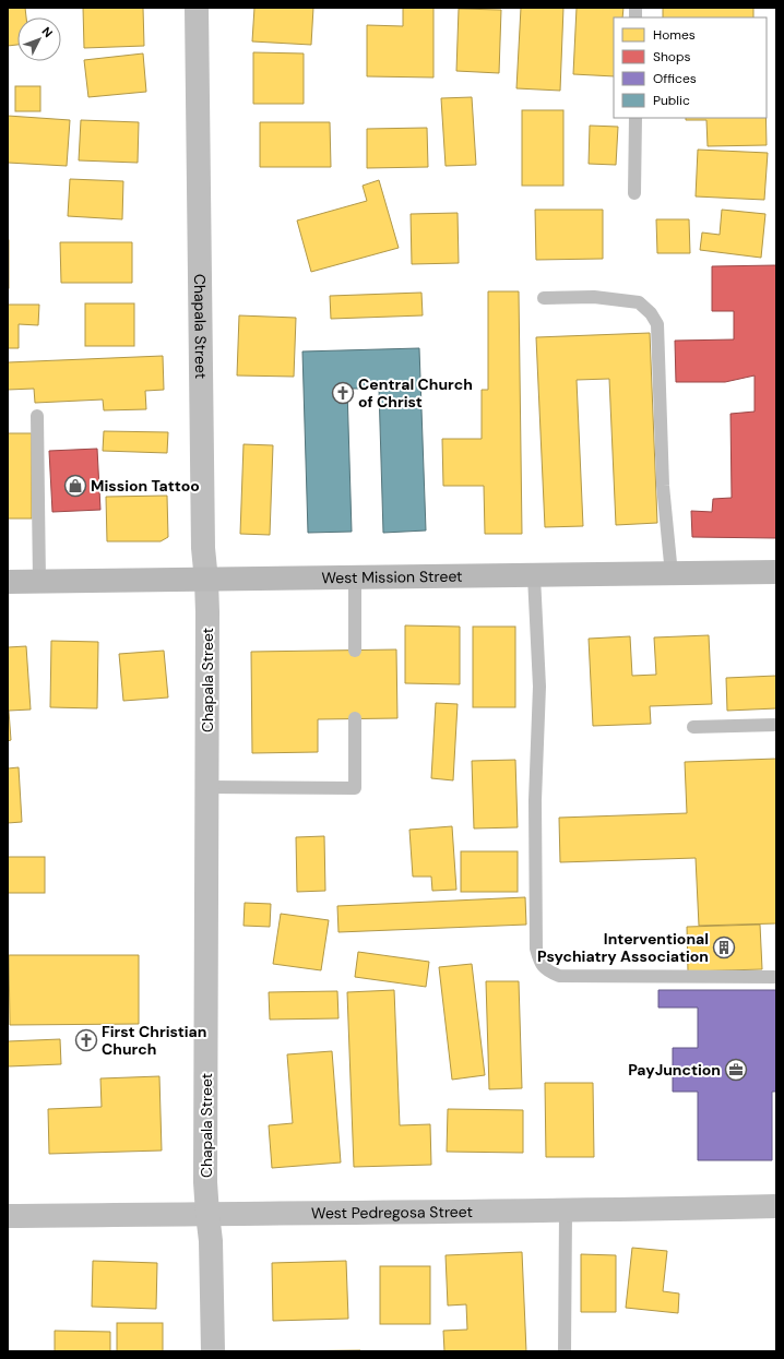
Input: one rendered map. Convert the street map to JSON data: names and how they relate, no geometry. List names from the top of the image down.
{
  "streets": {
    "main road": ["West Mission Street"],
    "street": ["Chapala Street", "West Pedregosa Street"]
  },
  "crossings": [
    ["Chapala Street", "West Mission Street"],
    ["Chapala Street", "West Pedregosa Street"]
  ],
  "places": {
    "church": ["Central Church of Christ", "First Christian Church"],
    "shop": ["Mission Tattoo"],
    "building": ["Interventional Psychiatry Association"],
    "office": ["PayJunction"]
  },
  "legend": [
    "Homes",
    "Shops",
    "Offices",
    "Public"
  ],
  "north": "top right"
}
